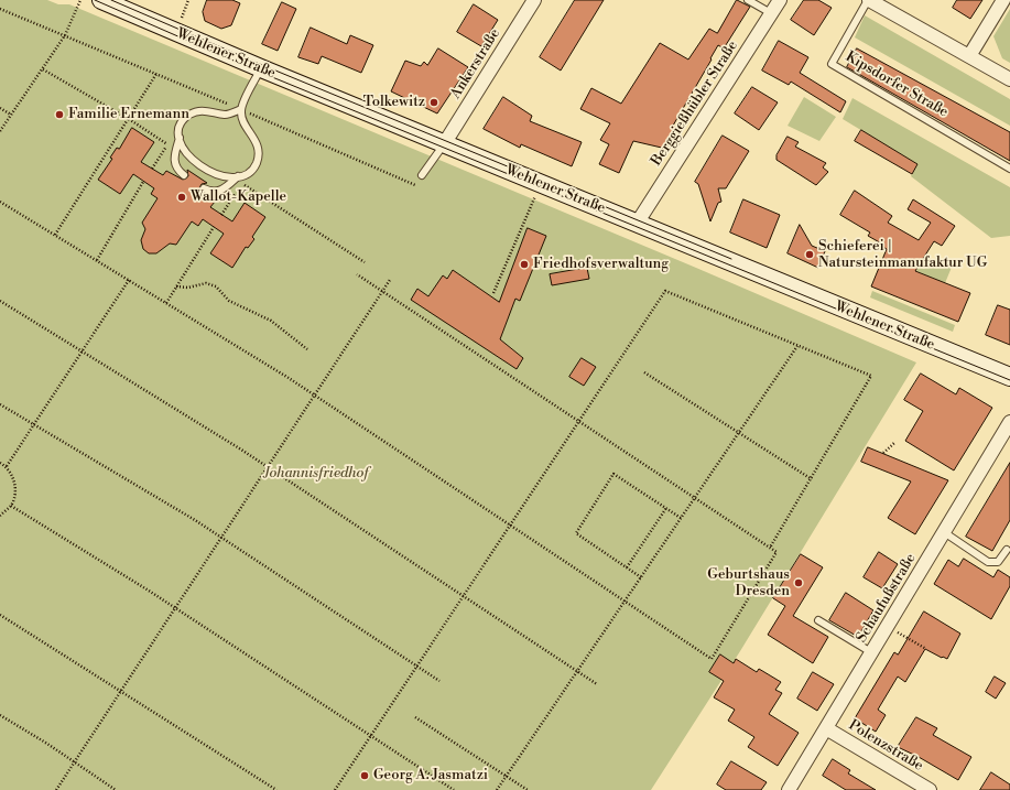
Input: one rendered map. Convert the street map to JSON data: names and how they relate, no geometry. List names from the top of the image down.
{
  "streets": {
    "main road": ["Wehlener Straße"],
    "street": [
      "Ankerstraße",
      "Kipsdorfer Straße",
      "Berggießhübler Straße",
      "Schaufußstraße",
      "Polenzstraße"
    ]
  },
  "crossings": [
    ["Wehlener Straße", "Ankerstraße"],
    ["Wehlener Straße", "Berggießhübler Straße"],
    ["Schaufußstraße", "Polenzstraße"]
  ],
  "parks": ["Johannisfriedhof"],
  "places": [
    "Tolkewitz",
    "Familie Ernemann",
    "Wallot-Kapelle",
    "Schieferei | Natursteinmanufaktur UG",
    "Friedhofsverwaltung",
    "Geburtshaus Dresden",
    "Georg A. Jasmatzi"
  ]
}
